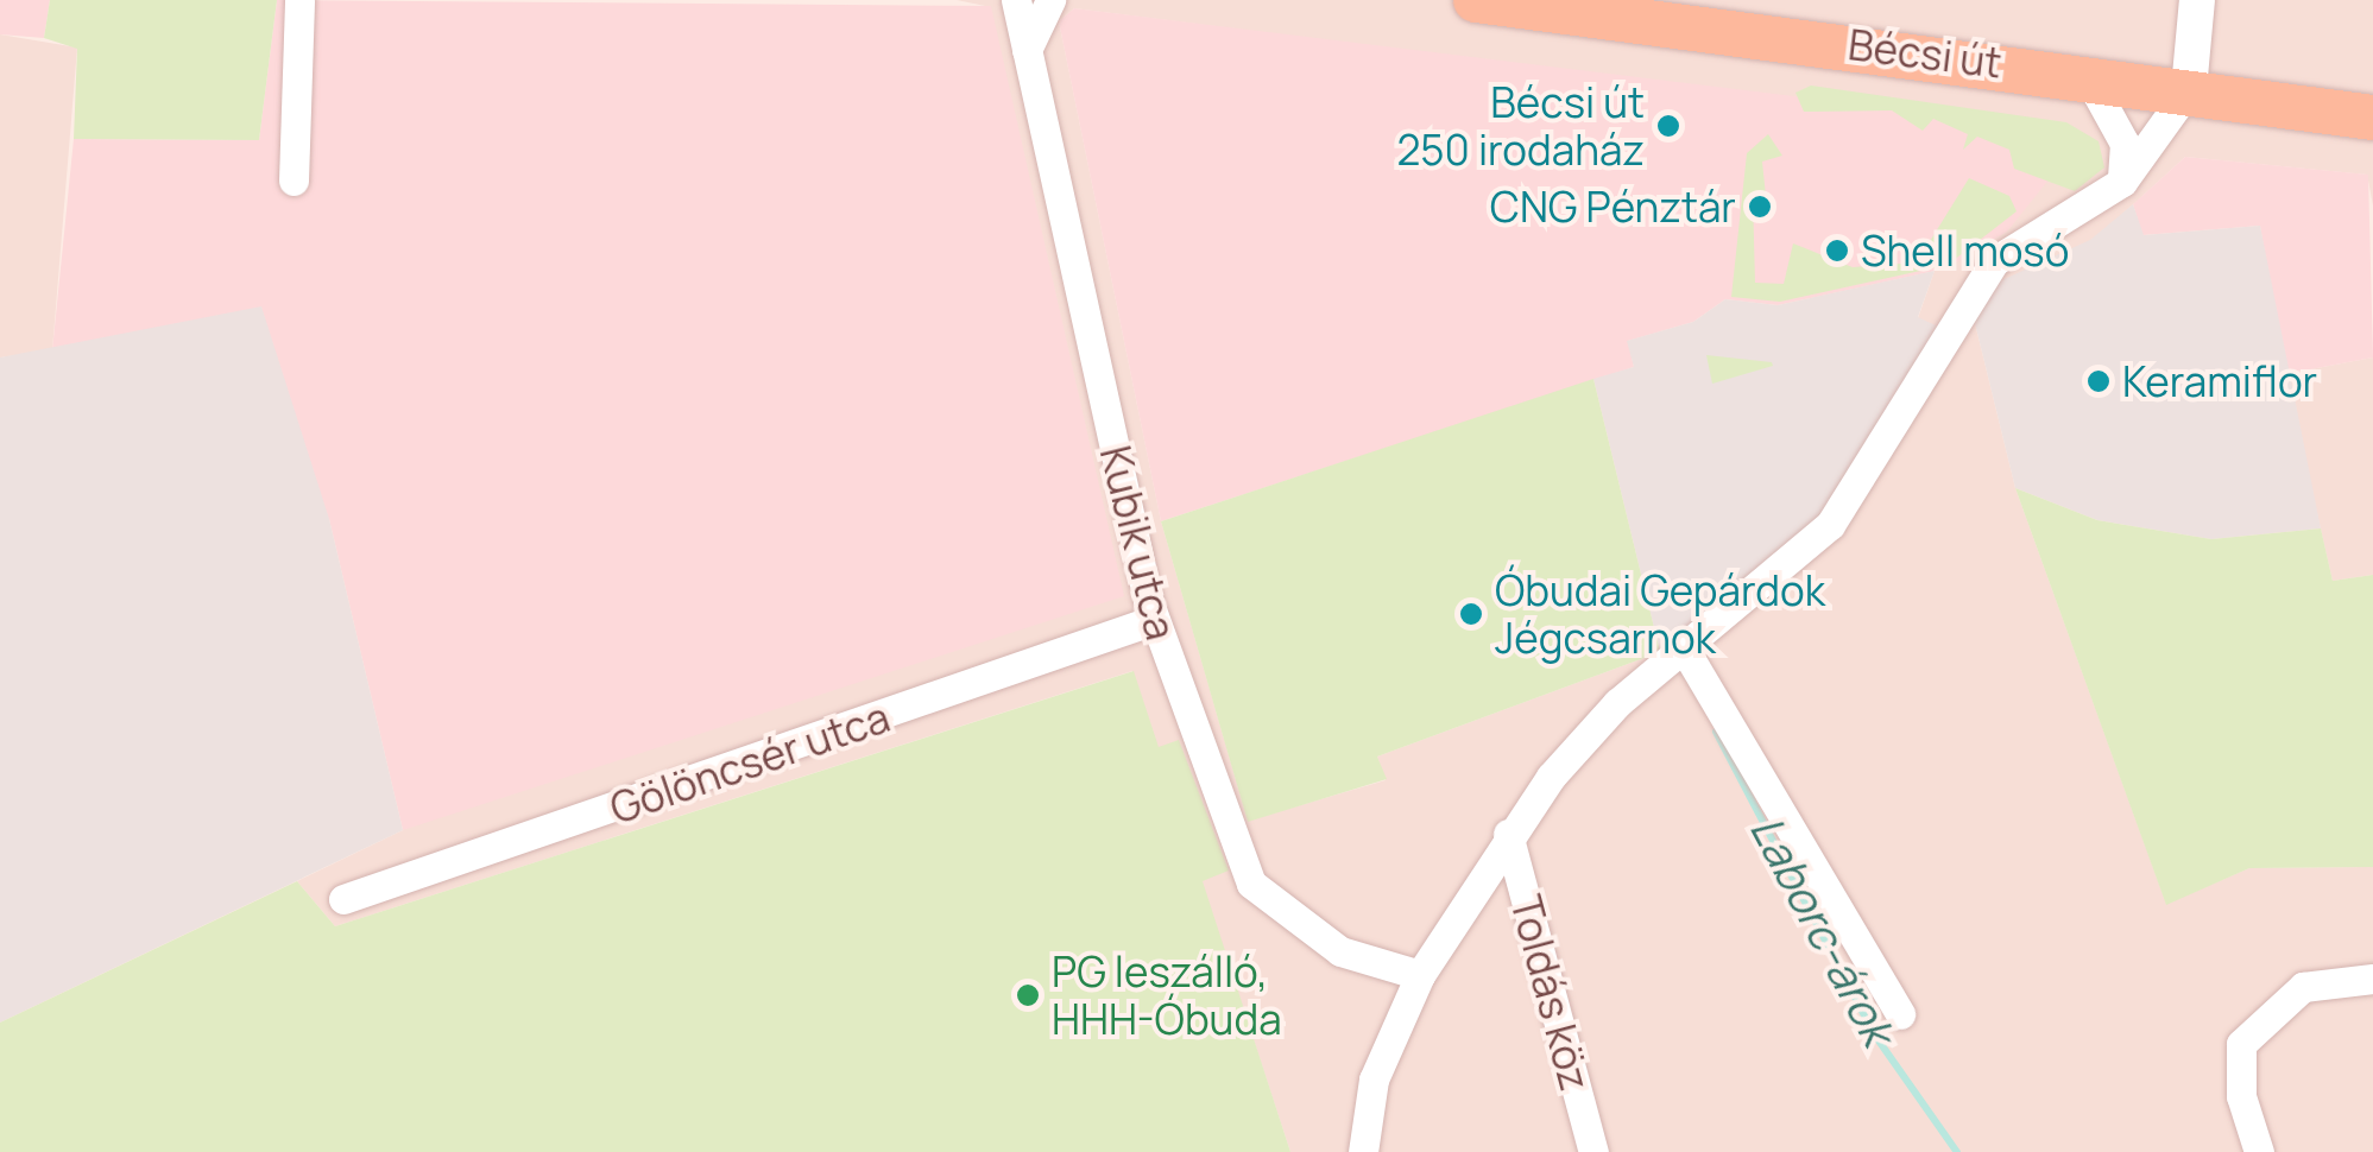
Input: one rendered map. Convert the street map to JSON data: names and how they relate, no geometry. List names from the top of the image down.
{
  "streets": {
    "main road": ["Bécsi út"],
    "street": ["Kubik utca", "Gölöncsér utca", "Toldás köz"]
  },
  "crossings": [
    ["Kubik utca", "Gölöncsér utca"]
  ],
  "water": ["Laborc-árok"],
  "places": [
    "Bécsi út 250 irodaház",
    "CNG Pénztár",
    "Shell mosó",
    "Keramiflor",
    "Óbudai Gepárdok Jégcsarnok",
    "PG leszálló, HHH-Óbuda"
  ]
}
